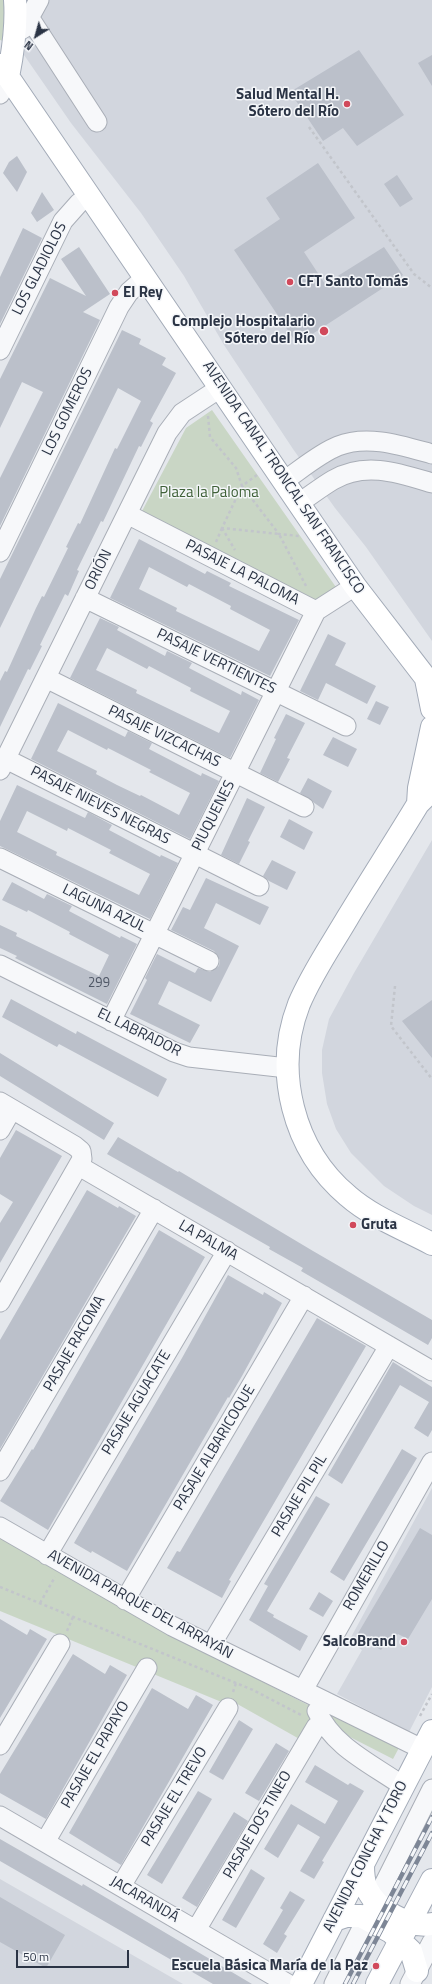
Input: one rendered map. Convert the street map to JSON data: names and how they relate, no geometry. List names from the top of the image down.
{
  "streets": {
    "main road": ["AVENIDA CANAL TRONCAL SAN FRANCISCO", "AVENIDA CONCHA Y TORO"],
    "street": [
      "LOS GLADIOLOS",
      "LOS GOMEROS",
      "ORIÓN",
      "PASAJE LA PALOMA",
      "PASAJE VERTIENTES",
      "PASAJE VIZCACHAS",
      "PASAJE NIEVES NEGRAS",
      "PIUQUENES",
      "LAGUNA AZUL",
      "EL LABRADOR",
      "LA PALMA",
      "PASAJE RACOMA",
      "PASAJE AGUACATE",
      "PASAJE ALBARICOQUE",
      "PASAJE PIL PIL",
      "ROMERILLO",
      "AVENIDA PARQUE DEL ARRAYÁN",
      "PASAJE EL PAPAYO",
      "PASAJE EL TREVO",
      "PASAJE DOS TINEO",
      "JACARANDÁ"
    ]
  },
  "crossings": [
    ["LOS GLADIOLOS", "AVENIDA CANAL TRONCAL SAN FRANCISCO"],
    ["LOS GOMEROS", "AVENIDA CANAL TRONCAL SAN FRANCISCO"],
    ["AVENIDA CANAL TRONCAL SAN FRANCISCO", "ORIÓN"],
    ["AVENIDA CANAL TRONCAL SAN FRANCISCO", "PASAJE LA PALOMA"],
    ["ORIÓN", "PASAJE LA PALOMA"],
    ["ORIÓN", "PASAJE VERTIENTES"],
    ["ORIÓN", "PASAJE VIZCACHAS"],
    ["ORIÓN", "PASAJE NIEVES NEGRAS"],
    ["PASAJE LA PALOMA", "PIUQUENES"],
    ["PASAJE VERTIENTES", "PIUQUENES"],
    ["PASAJE VIZCACHAS", "PIUQUENES"],
    ["PASAJE NIEVES NEGRAS", "PIUQUENES"],
    ["PIUQUENES", "LAGUNA AZUL"],
    ["PIUQUENES", "EL LABRADOR"],
    ["LA PALMA", "PASAJE RACOMA"],
    ["LA PALMA", "PASAJE AGUACATE"],
    ["LA PALMA", "PASAJE ALBARICOQUE"],
    ["LA PALMA", "PASAJE PIL PIL"],
    ["PASAJE AGUACATE", "AVENIDA PARQUE DEL ARRAYÁN"],
    ["PASAJE ALBARICOQUE", "AVENIDA PARQUE DEL ARRAYÁN"],
    ["PASAJE PIL PIL", "AVENIDA PARQUE DEL ARRAYÁN"],
    ["ROMERILLO", "AVENIDA PARQUE DEL ARRAYÁN"],
    ["AVENIDA PARQUE DEL ARRAYÁN", "PASAJE DOS TINEO"],
    ["AVENIDA PARQUE DEL ARRAYÁN", "AVENIDA CONCHA Y TORO"],
    ["PASAJE EL PAPAYO", "JACARANDÁ"],
    ["PASAJE EL TREVO", "JACARANDÁ"],
    ["PASAJE DOS TINEO", "JACARANDÁ"]
  ],
  "parks": ["Plaza la Paloma"],
  "places": [
    "Salud Mental H. Sótero del Río",
    "CFT Santo Tomás",
    "El Rey",
    "Complejo Hospitalario Sótero del Río",
    "Gruta",
    "SalcoBrand",
    "Escuela Básica María de la Paz"
  ],
  "house_numbers": ["299"],
  "scale_bar": "50 m",
  "north": "bottom left"
}
